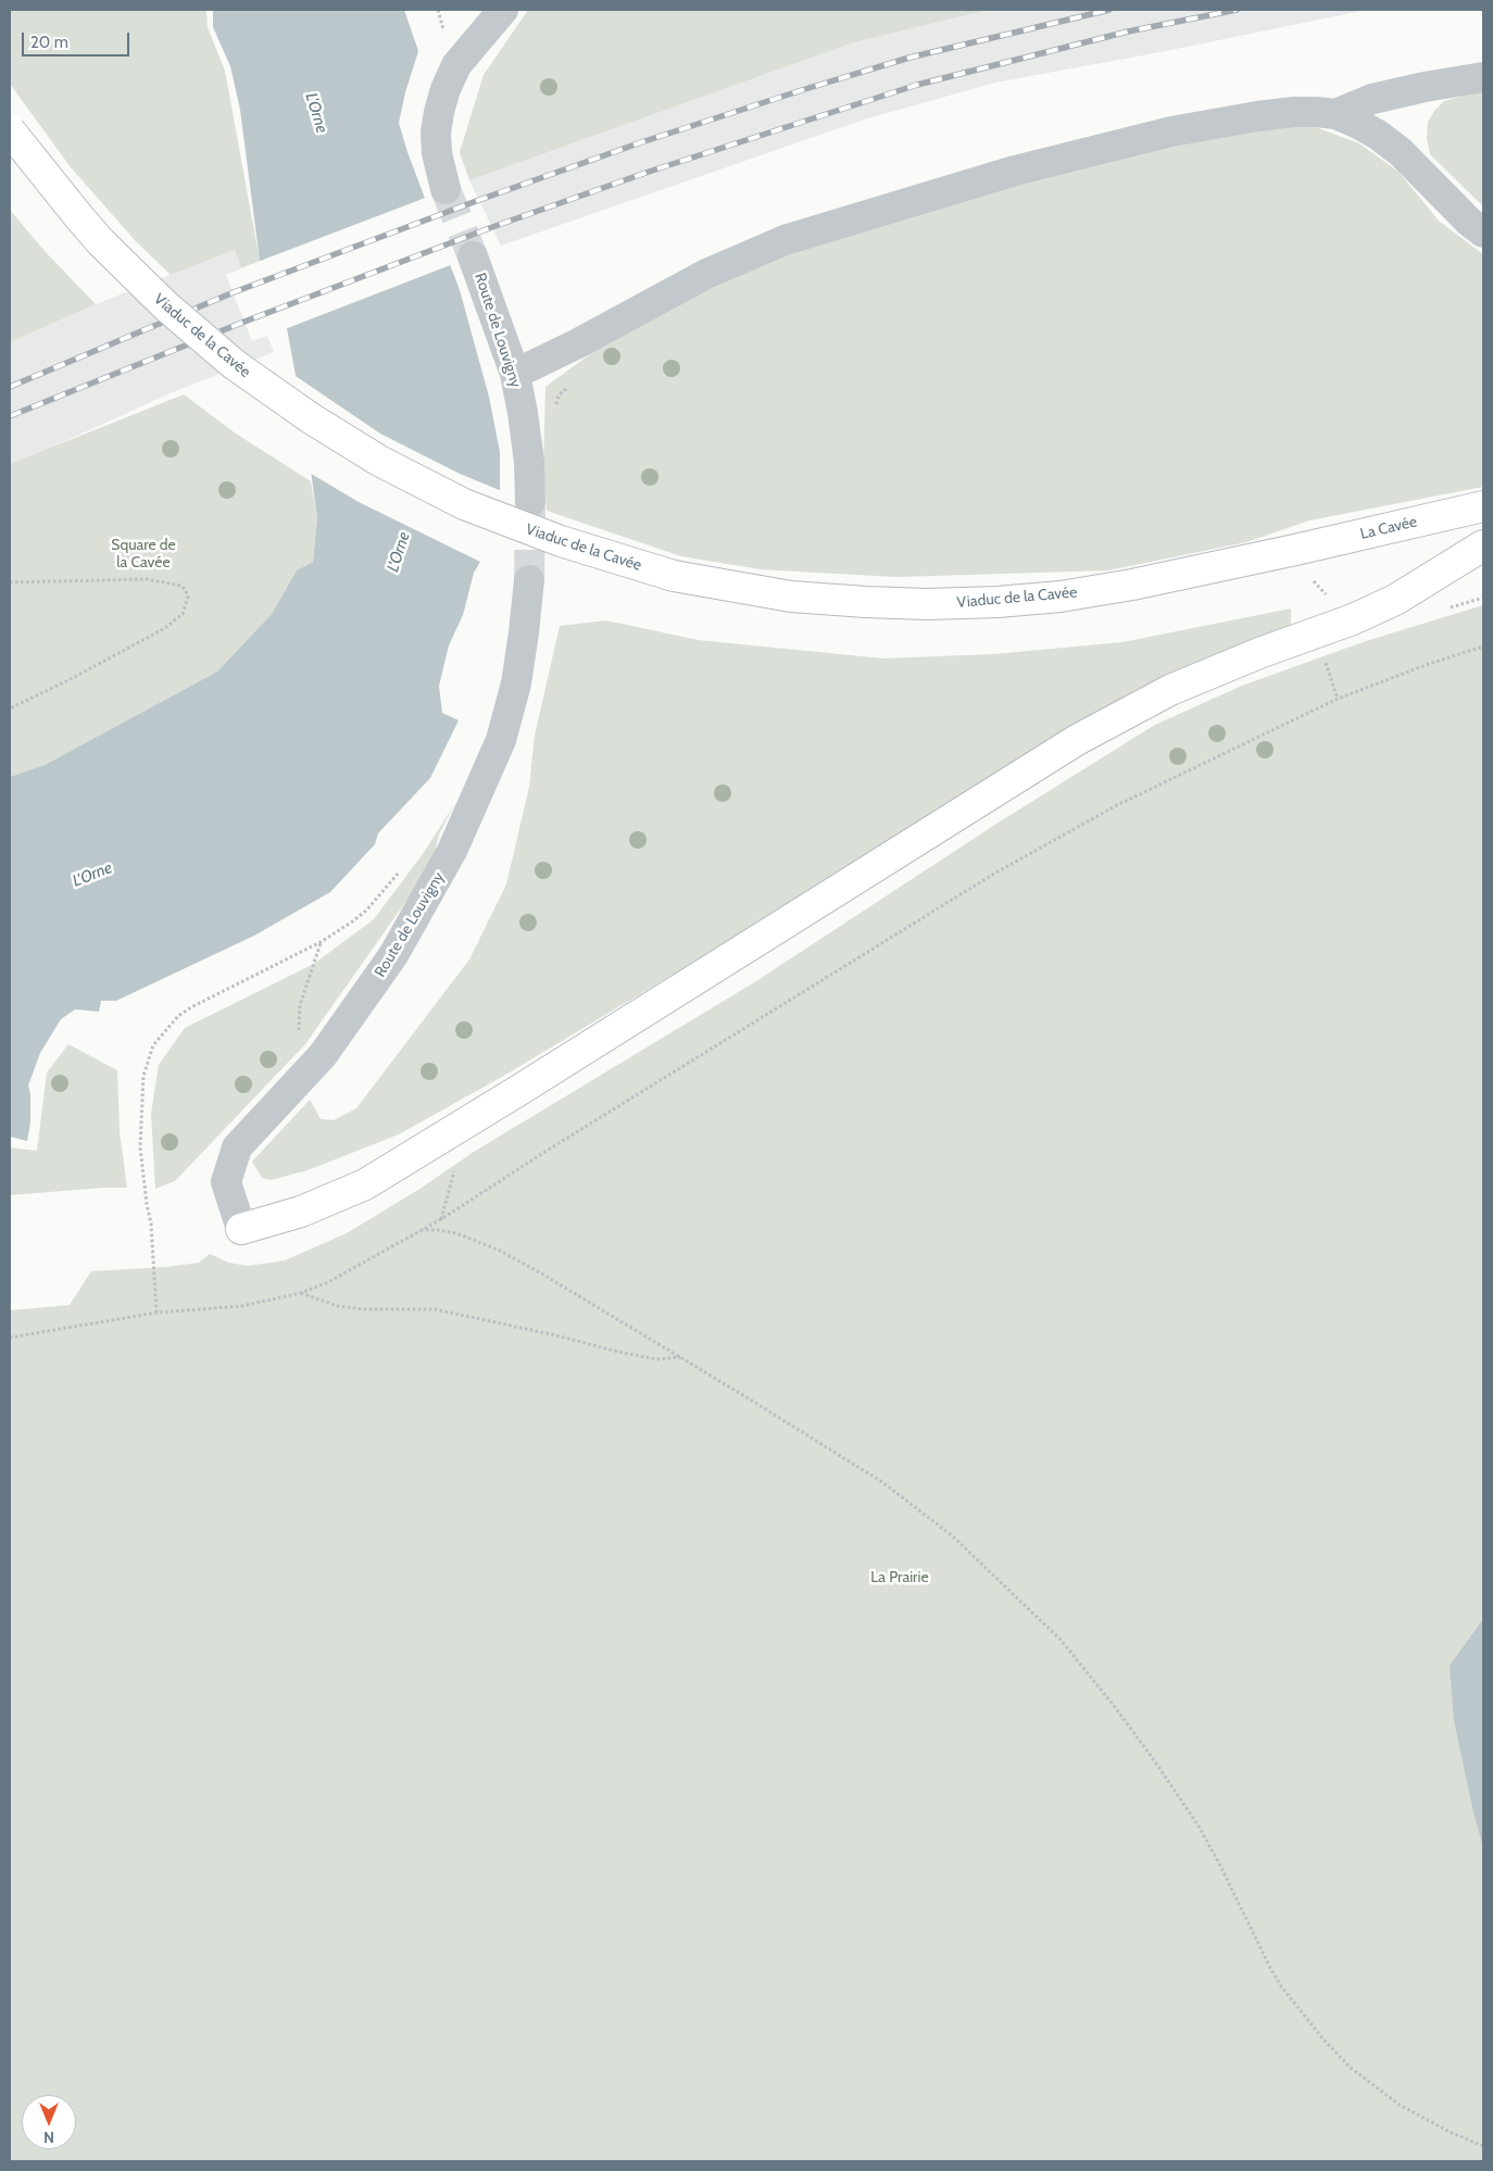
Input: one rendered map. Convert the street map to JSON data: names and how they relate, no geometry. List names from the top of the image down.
{
  "streets": {
    "main road": ["Viaduc de la Cavée", "La Cavée"],
    "street": ["Route de Louvigny"]
  },
  "crossings": [
    ["Viaduc de la Cavée", "La Cavée"]
  ],
  "water": ["L'Orne"],
  "parks": ["Square de la Cavée", "La Prairie"],
  "scale_bar": "20 m",
  "north": "bottom"
}
